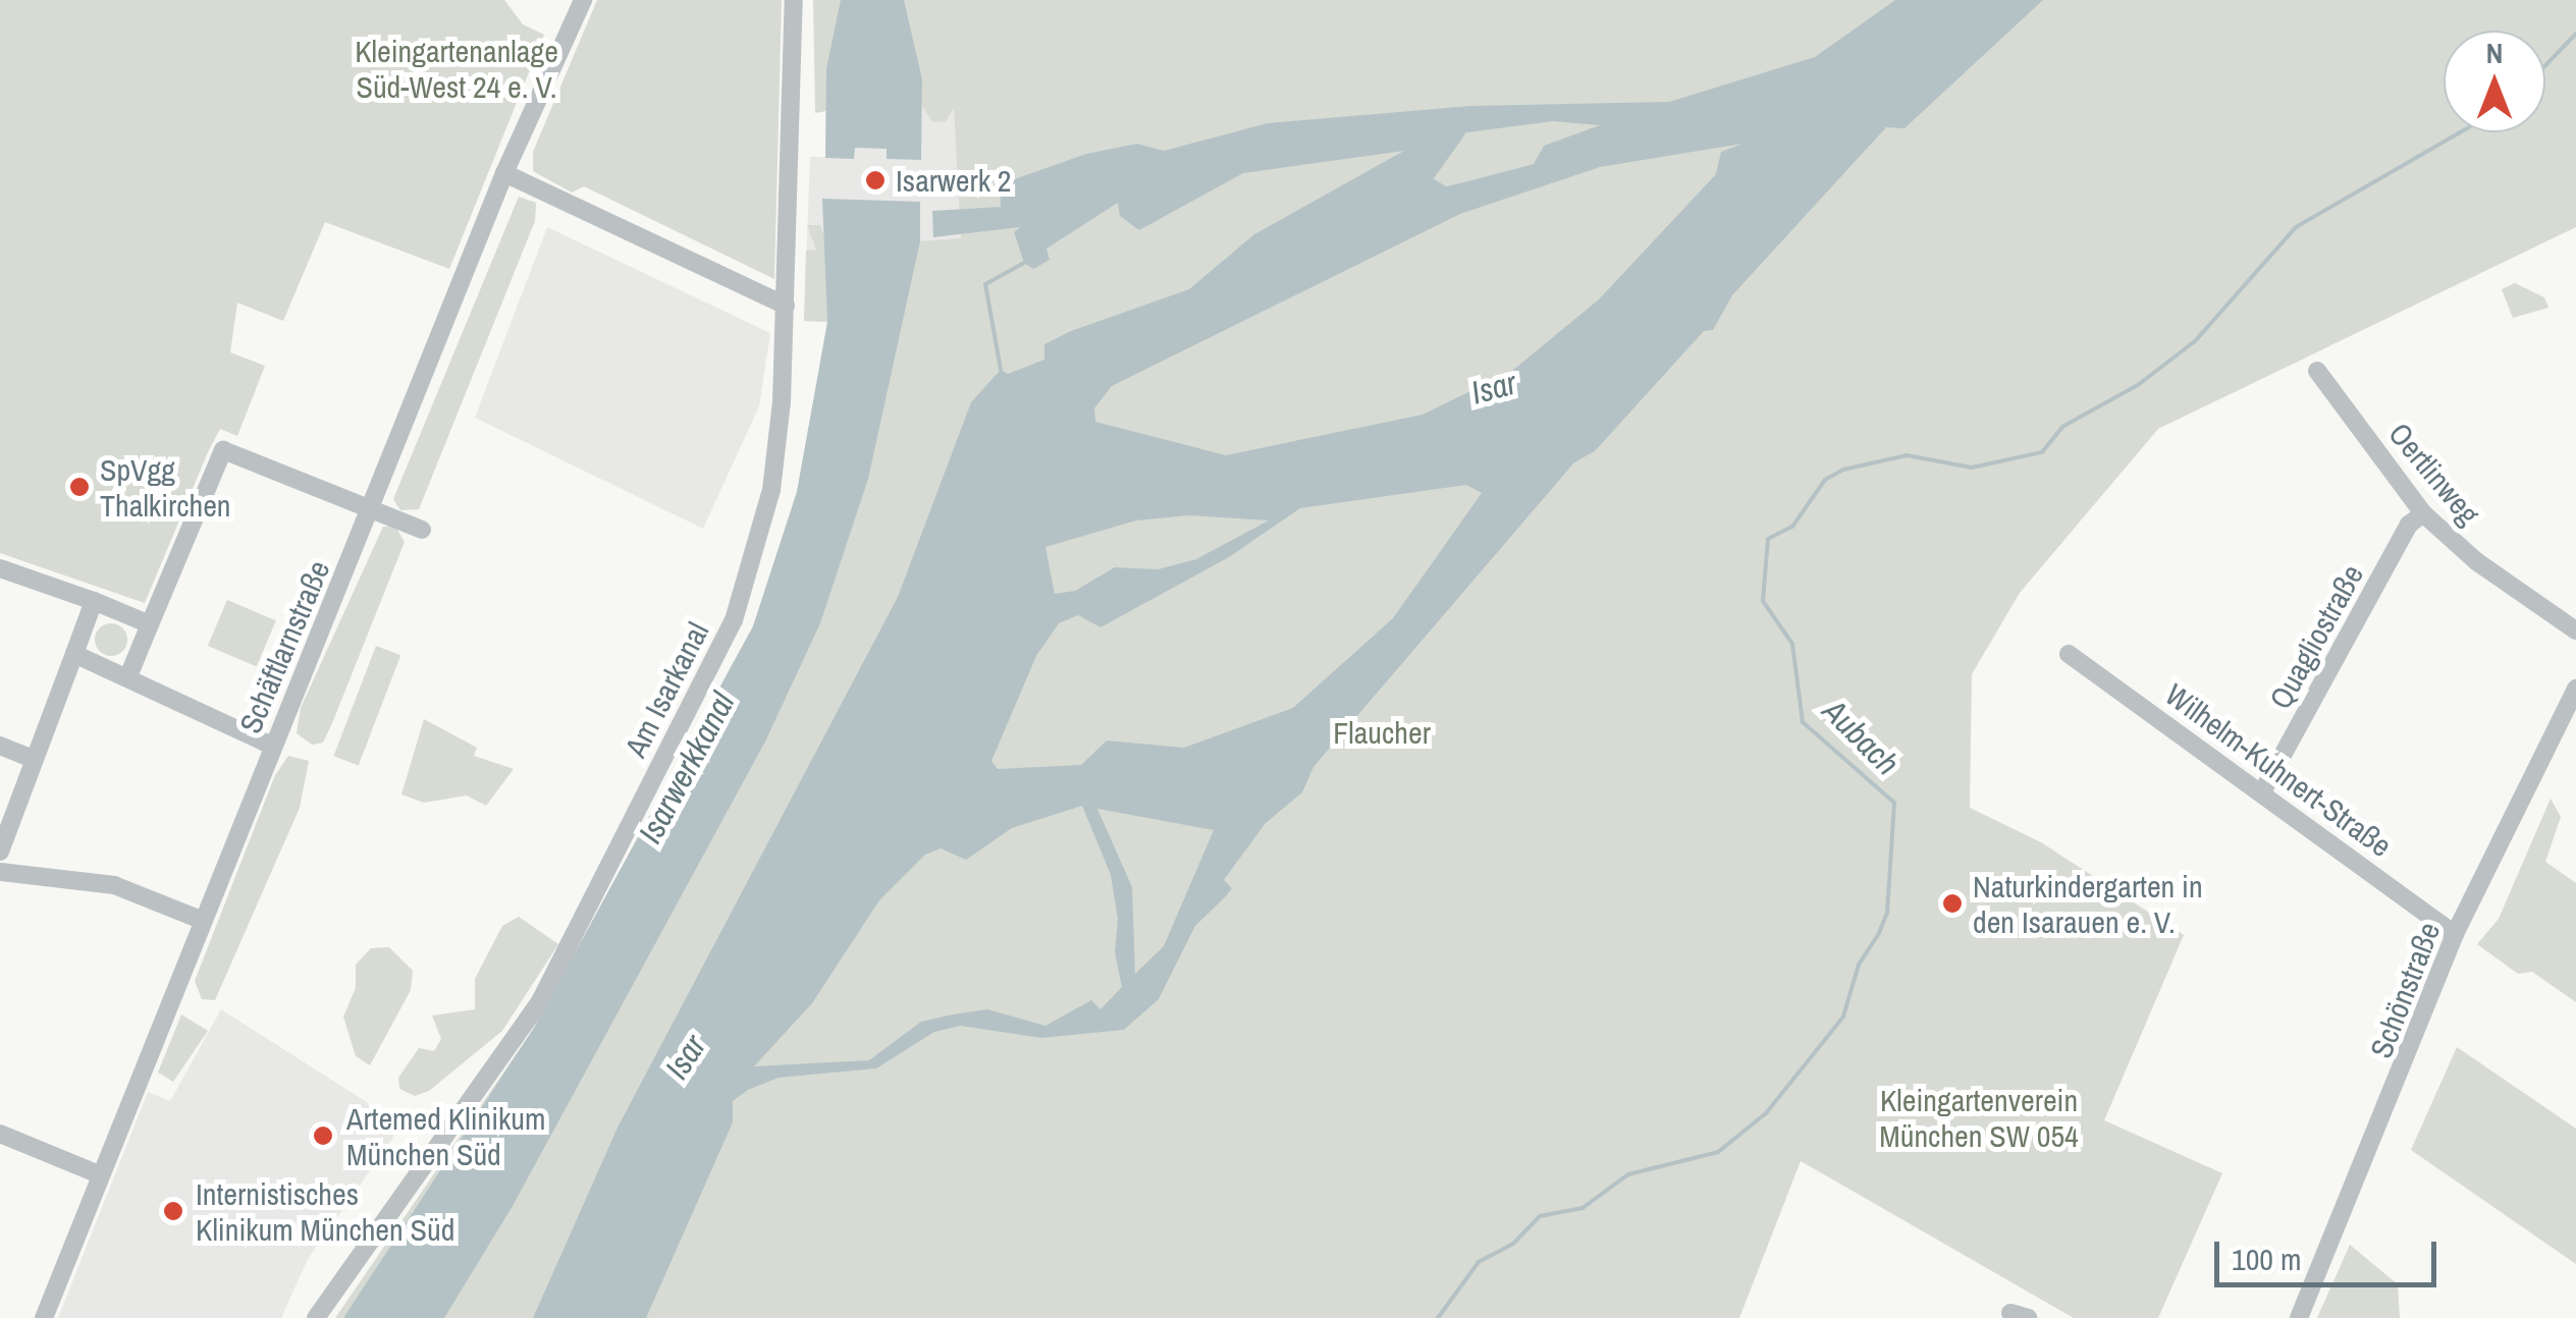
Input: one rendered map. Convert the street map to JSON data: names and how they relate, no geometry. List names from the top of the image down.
{
  "streets": {
    "street": [
      "Oertlinweg",
      "Quagliostraße",
      "Schäftlarnstraße",
      "Am Isarkanal",
      "Wilhelm-Kuhnert-Straße",
      "Schönstraße"
    ]
  },
  "crossings": [
    ["Oertlinweg", "Quagliostraße"],
    ["Quagliostraße", "Wilhelm-Kuhnert-Straße"],
    ["Wilhelm-Kuhnert-Straße", "Schönstraße"]
  ],
  "water": ["Isar", "Aubach", "Isarwerkkanal"],
  "parks": ["Kleingartenanlage Süd-West 24 e. V.", "Flaucher", "Kleingartenverein München SW 054"],
  "places": [
    "Isarwerk 2",
    "SpVgg Thalkirchen",
    "Naturkindergarten in den Isarauen e. V.",
    "Artemed Klinikum München Süd",
    "Internistisches Klinikum München Süd"
  ],
  "scale_bar": "100 m",
  "north": "top"
}
